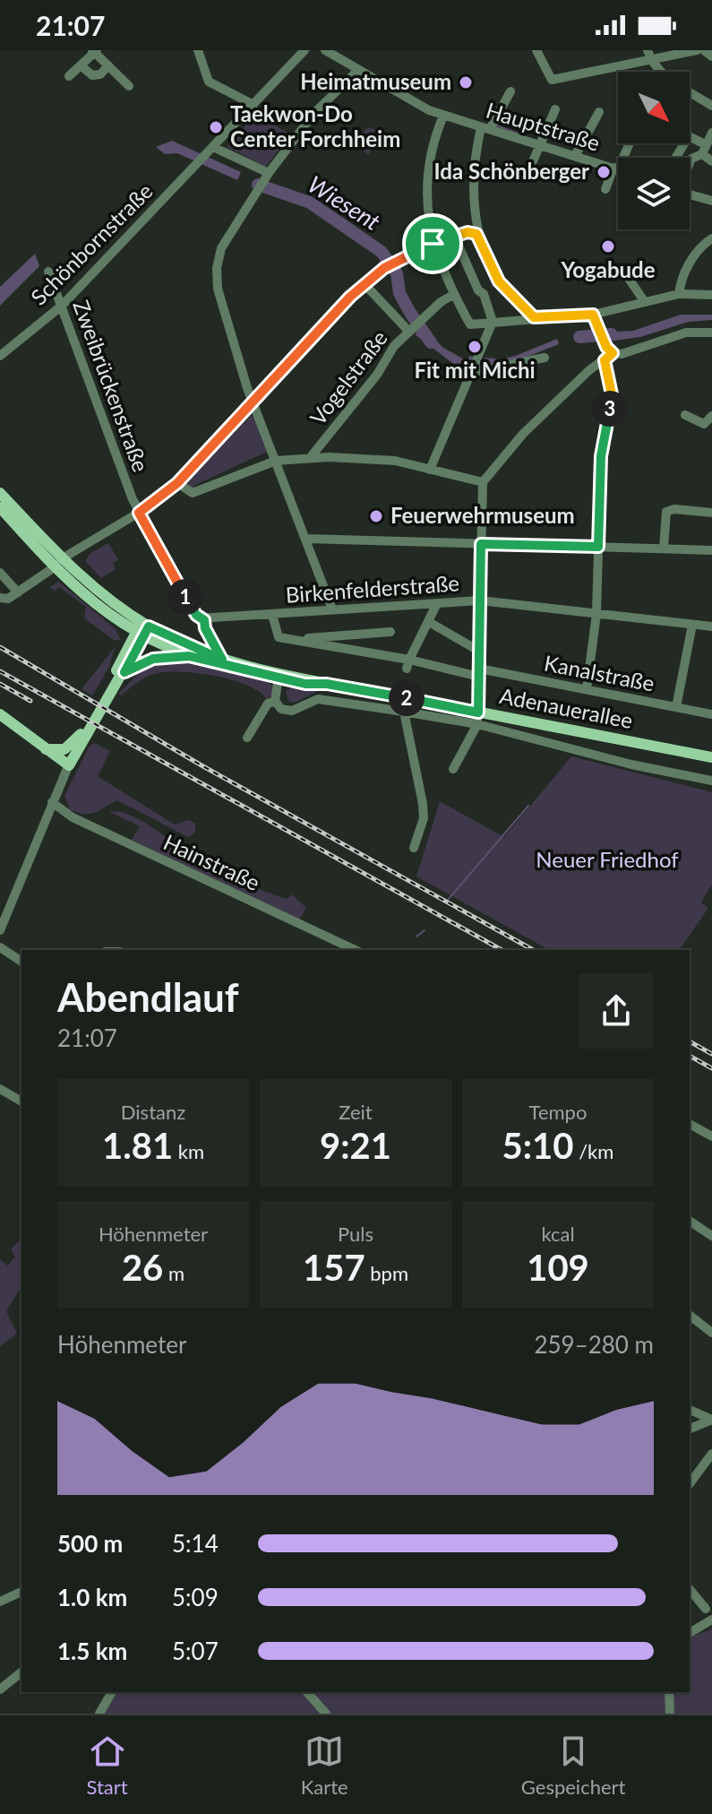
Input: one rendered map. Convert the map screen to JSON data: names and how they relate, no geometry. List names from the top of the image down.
{
  "streets": {
    "main road": ["Adenauerallee"],
    "street": [
      "Hauptstraße",
      "Schönbornstraße",
      "Vogelstraße",
      "Zweibrückenstraße",
      "Birkenfelderstraße",
      "Kanalstraße",
      "Hainstraße"
    ]
  },
  "crossings": [
    ["Schönbornstraße", "Zweibrückenstraße"]
  ],
  "water": ["Wiesent"],
  "parks": ["Neuer Friedhof"],
  "places": [
    "Heimatmuseum",
    "Taekwon-Do Center Forchheim",
    "Ida Schönberger",
    "Yogabude",
    "Fit mit Michi",
    "Feuerwehrmuseum"
  ],
  "north": "bottom right",
  "page": {
    "status": "21:07",
    "pins": ["3", "1", "2"],
    "heading": ["Abendlauf", "21:07"],
    "stats": [
      ["Distanz", "1.81 km"],
      ["Zeit", "9:21"],
      ["Tempo", "5:10 /km"],
      ["Höhenmeter", "26 m"],
      ["Puls", "157 bpm"],
      ["kcal", "109"]
    ],
    "chart": ["Höhenmeter", "259–280 m"],
    "list": [
      {
        "name": "500 m",
        "note": "5:14"
      },
      {
        "name": "1.0 km",
        "note": "5:09"
      },
      {
        "name": "1.5 km",
        "note": "5:07"
      }
    ],
    "tabs": ["Start", "Karte", "Gespeichert"]
  }
}
